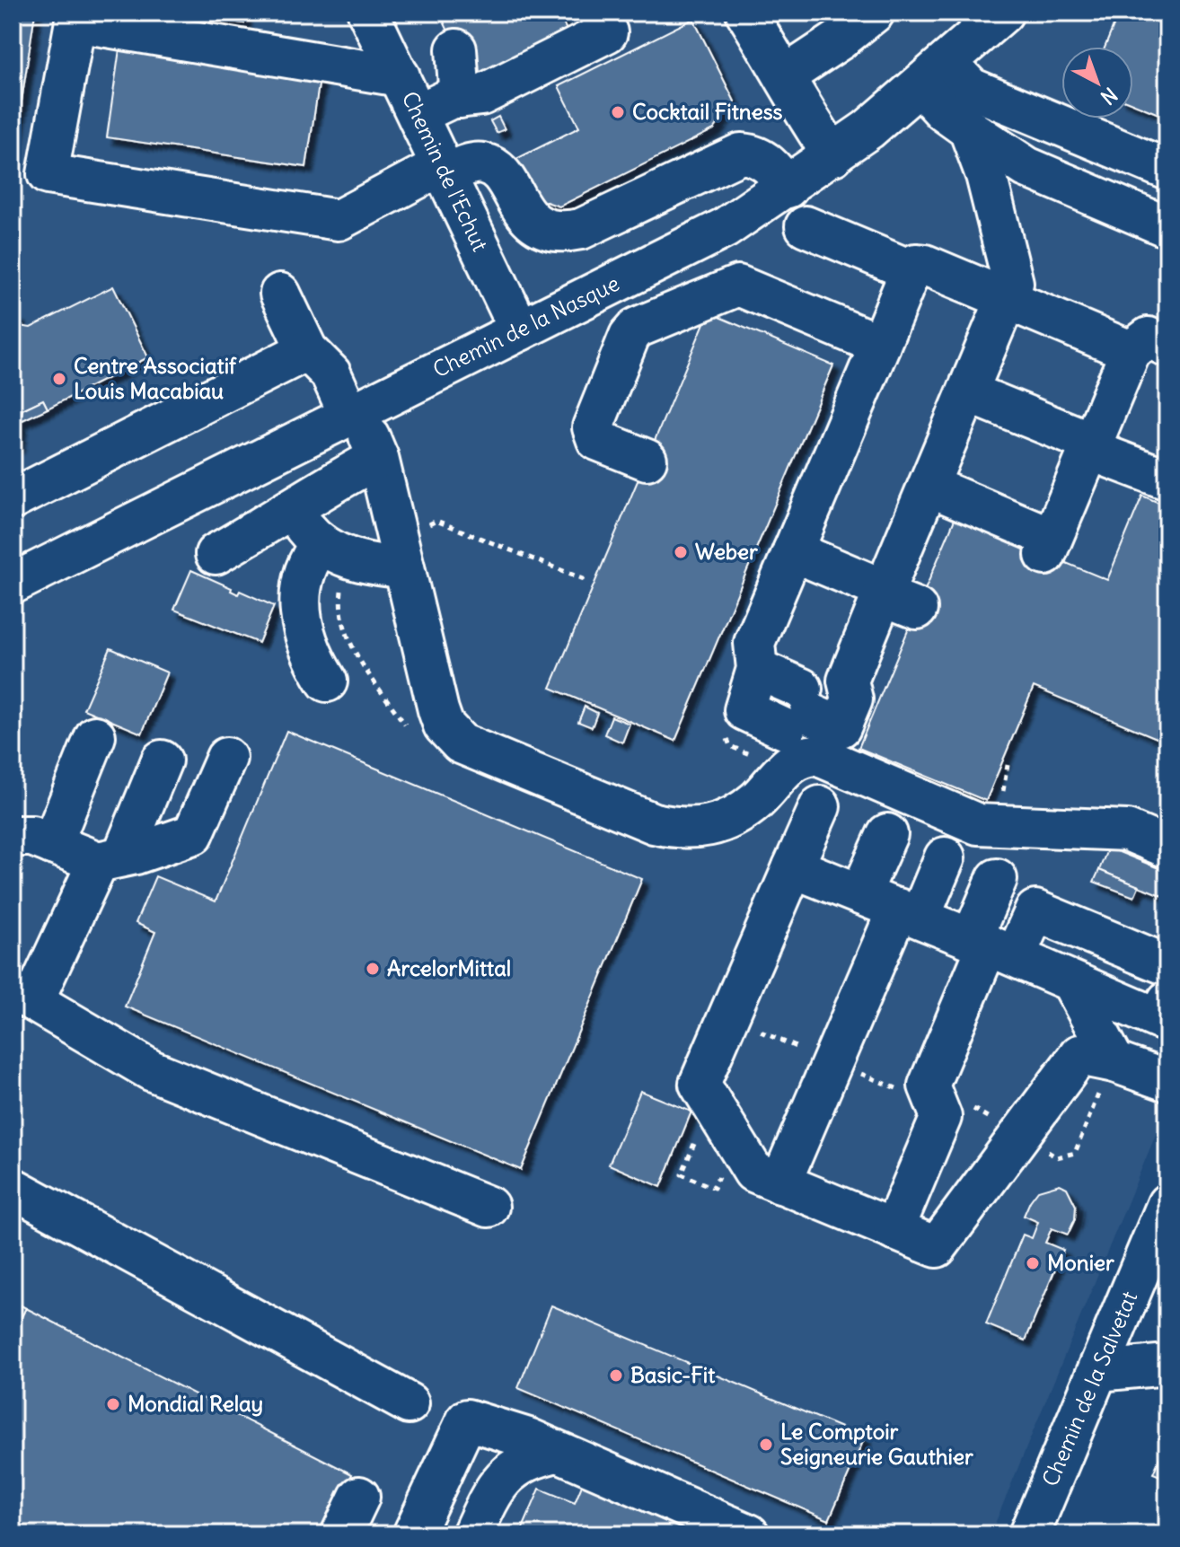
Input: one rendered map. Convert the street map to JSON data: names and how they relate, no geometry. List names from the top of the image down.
{
  "streets": {
    "street": ["Chemin de l'Echut", "Chemin de la Nasque", "Chemin de la Salvetat"]
  },
  "crossings": [
    ["Chemin de l'Echut", "Chemin de la Nasque"]
  ],
  "places": [
    "Cocktail Fitness",
    "Centre Associatif Louis Macabiau",
    "Weber",
    "ArcelorMittal",
    "Monier",
    "Basic-Fit",
    "Mondial Relay",
    "Le Comptoir Seigneurie Gauthier"
  ],
  "north": "bottom right"
}
